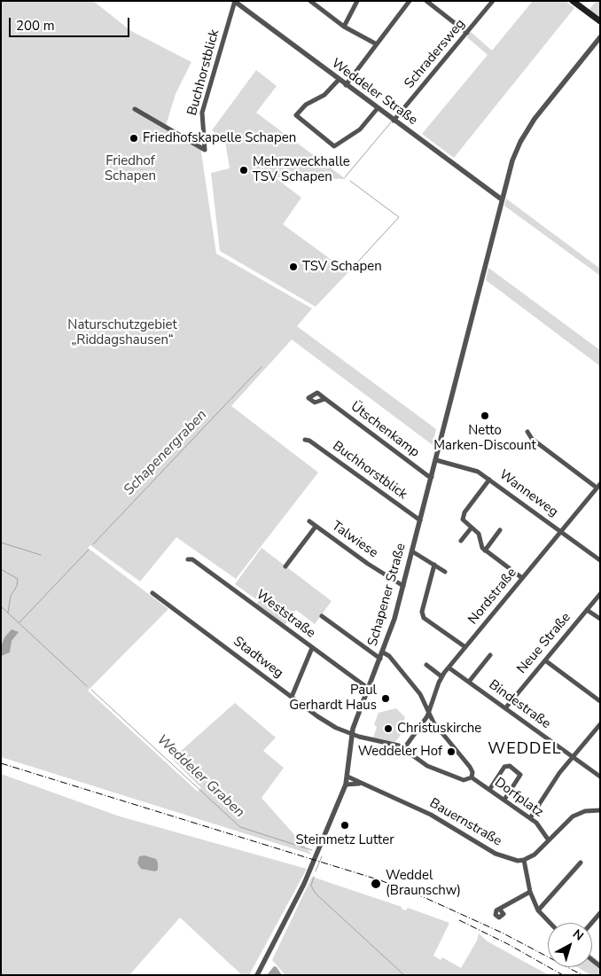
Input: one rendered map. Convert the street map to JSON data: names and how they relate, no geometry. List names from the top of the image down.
{
  "streets": {
    "street": [
      "Schradersweg",
      "Buchhorstblick",
      "Weddeler Straße",
      "Ütschenkamp",
      "Wanneweg",
      "Talwiese",
      "Schapener Straße",
      "Nordstraße",
      "Weststraße",
      "Neue Straße",
      "Stadtweg",
      "Bindestraße",
      "Dorfplatz",
      "Bauernstraße"
    ]
  },
  "crossings": [
    ["Schradersweg", "Weddeler Straße"],
    ["Buchhorstblick", "Weddeler Straße"],
    ["Buchhorstblick", "Schapener Straße"],
    ["Weddeler Straße", "Schapener Straße"],
    ["Ütschenkamp", "Schapener Straße"],
    ["Wanneweg", "Schapener Straße"],
    ["Wanneweg", "Nordstraße"],
    ["Talwiese", "Schapener Straße"],
    ["Schapener Straße", "Weststraße"],
    ["Schapener Straße", "Stadtweg"],
    ["Schapener Straße", "Bauernstraße"],
    ["Nordstraße", "Stadtweg"],
    ["Nordstraße", "Bindestraße"],
    ["Nordstraße", "Dorfplatz"],
    ["Neue Straße", "Bindestraße"],
    ["Stadtweg", "Dorfplatz"]
  ],
  "districts": ["WEDDEL"],
  "water": ["Schapenergraben", "Weddeler Graben"],
  "parks": ["Friedhof Schapen", "Naturschutzgebiet „Riddagshausen“"],
  "places": [
    "Friedhofskapelle Schapen",
    "Mehrzweckhalle TSV Schapen",
    "TSV Schapen",
    "Netto Marken-Discount",
    "Paul Gerhardt Haus",
    "Christuskirche",
    "Weddeler Hof",
    "Steinmetz Lutter",
    "Weddel (Braunschw)"
  ],
  "scale_bar": "200 m",
  "north": "top right"
}
